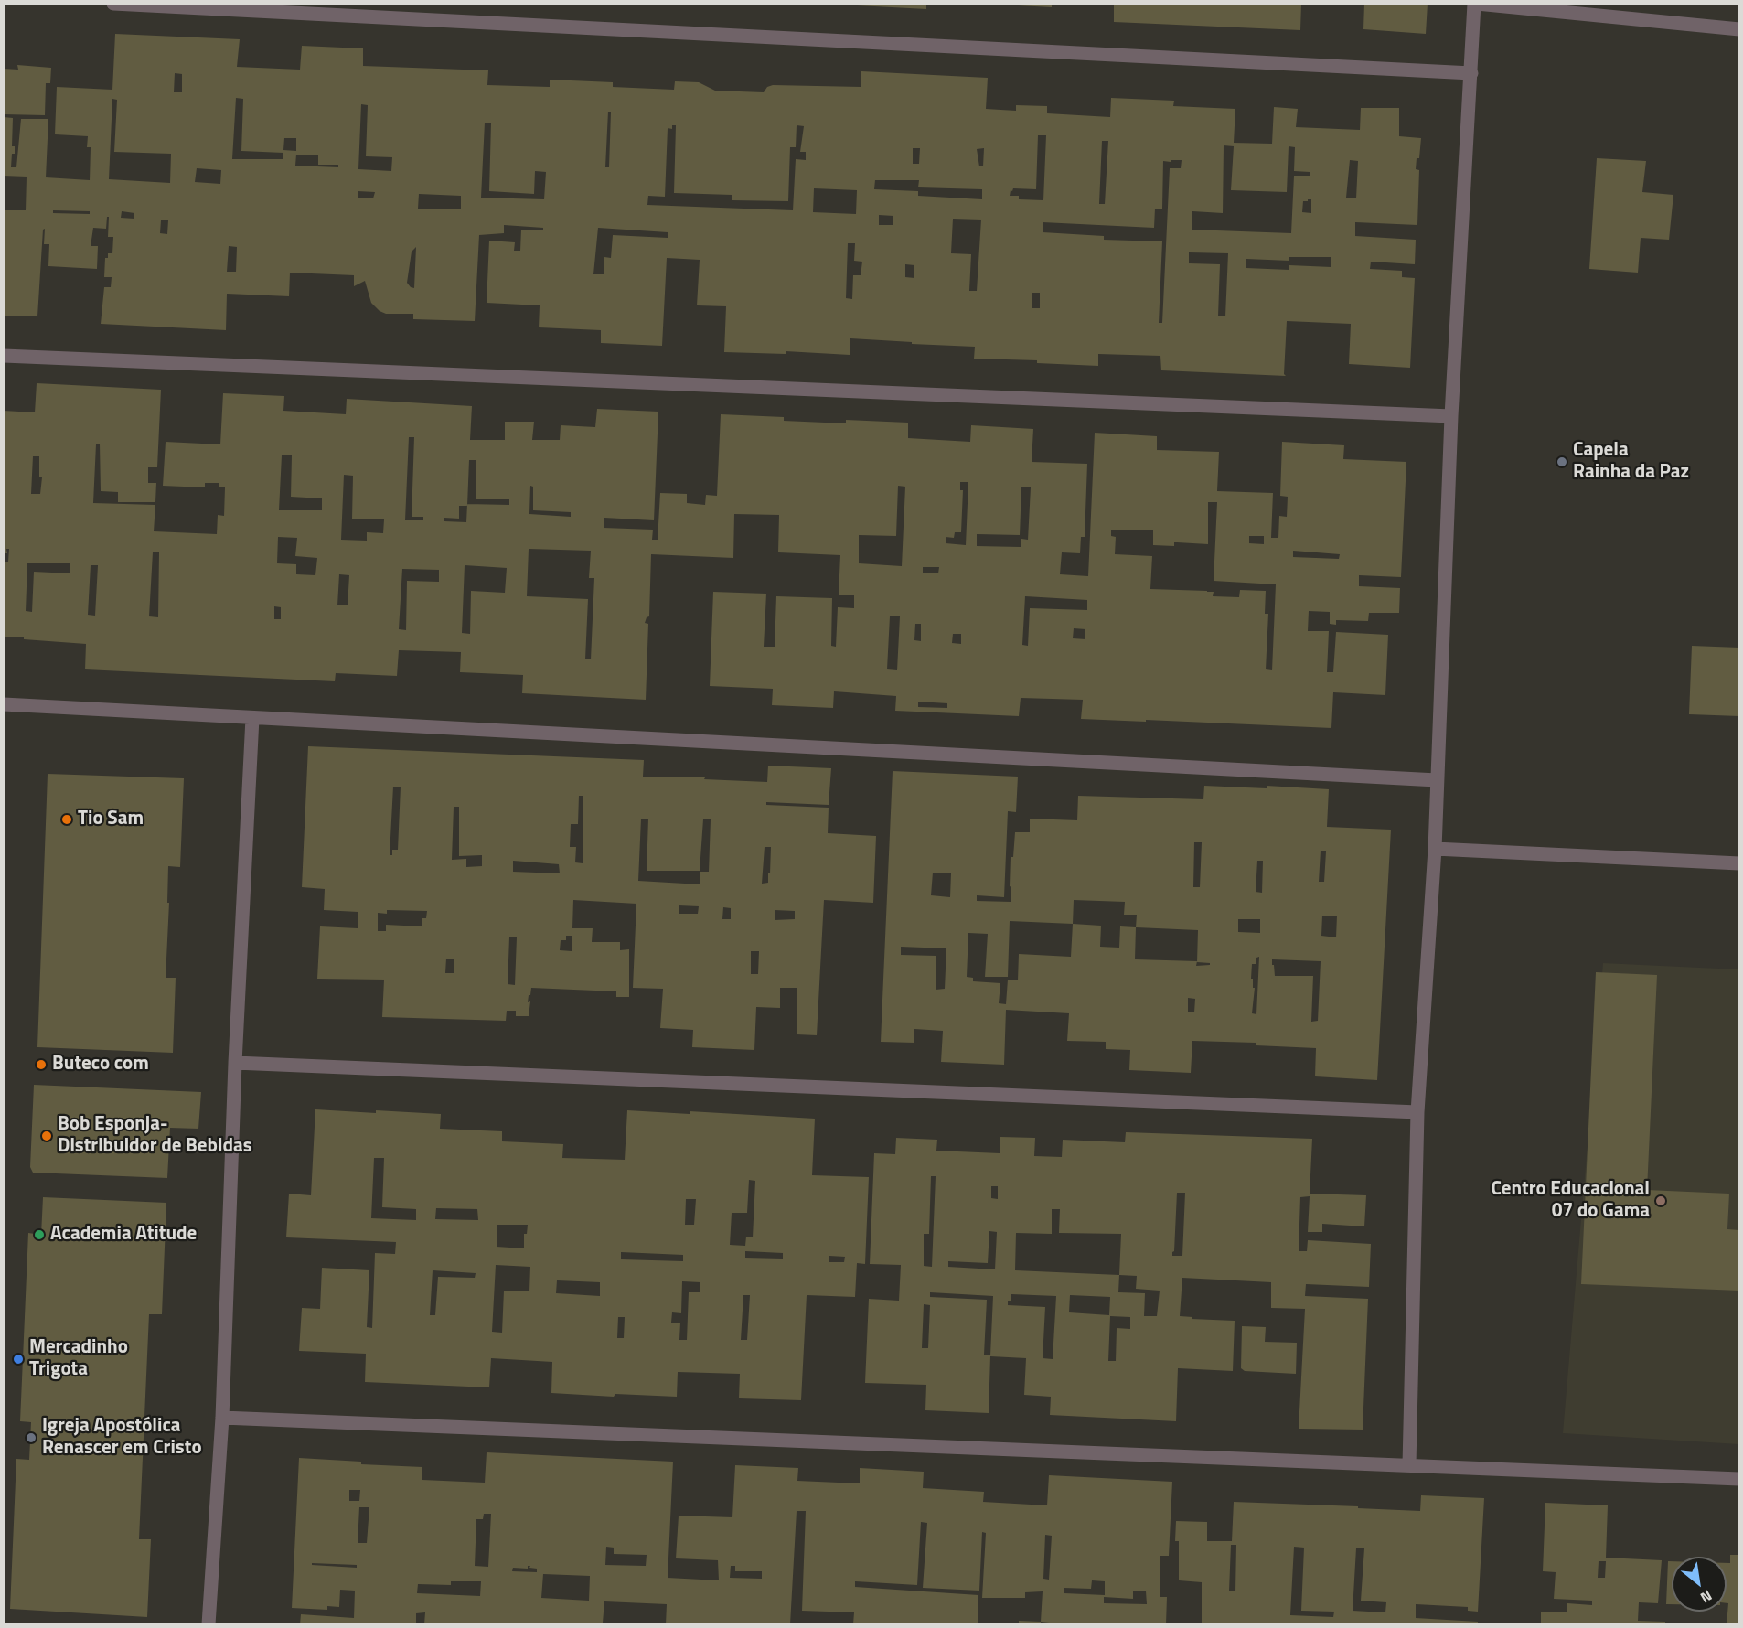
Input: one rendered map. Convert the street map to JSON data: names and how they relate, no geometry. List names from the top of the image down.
{
  "places": [
    "Capela Rainha da Paz",
    "Tio Sam",
    "Buteco com",
    "Bob Esponja- Distribuidor de Bebidas",
    "Centro Educacional 07 do Gama",
    "Academia Atitude",
    "Mercadinho Trigota",
    "Igreja Apostólica Renascer em Cristo"
  ],
  "north": "bottom right"
}
